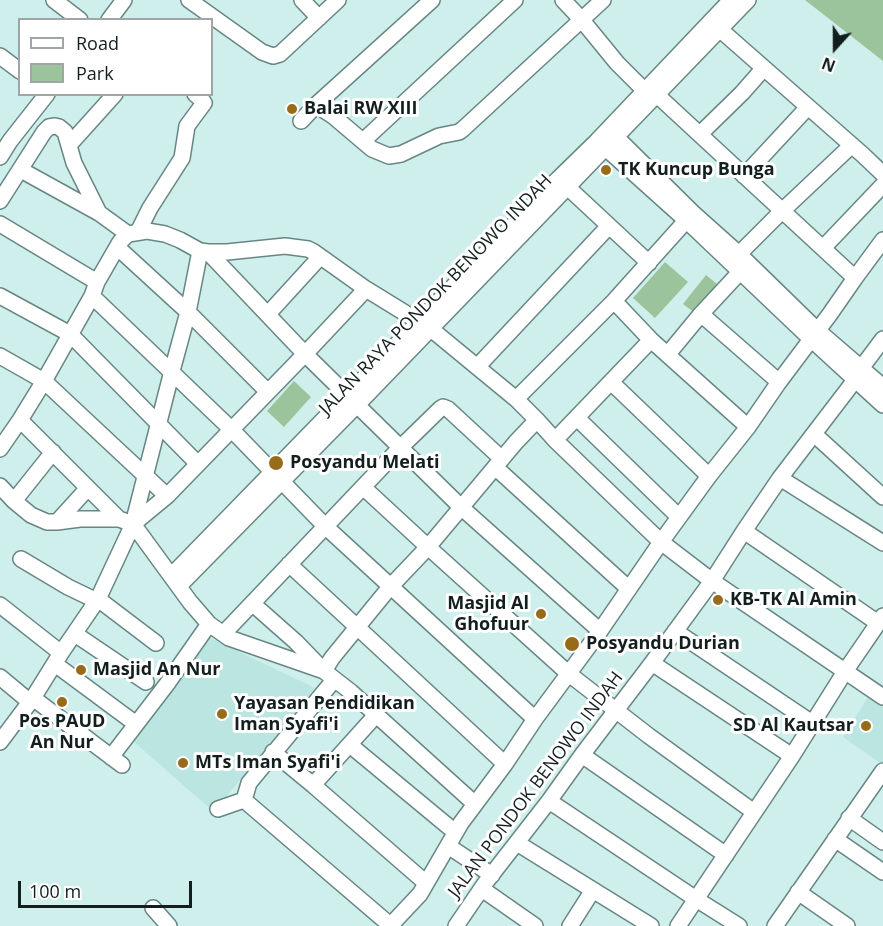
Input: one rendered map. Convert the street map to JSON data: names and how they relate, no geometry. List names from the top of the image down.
{
  "streets": {
    "street": ["JALAN RAYA PONDOK BENOWO INDAH", "JALAN PONDOK BENOWO INDAH"]
  },
  "places": [
    "Balai RW XIII",
    "TK Kuncup Bunga",
    "Posyandu Melati",
    "KB-TK Al Amin",
    "Masjid Al Ghofuur",
    "Posyandu Durian",
    "Masjid An Nur",
    "Pos PAUD An Nur",
    "Yayasan Pendidikan Iman Syafi'i",
    "SD Al Kautsar",
    "MTs Iman Syafi'i"
  ],
  "legend": ["Road", "Park"],
  "scale_bar": "100 m",
  "north": "bottom"
}
